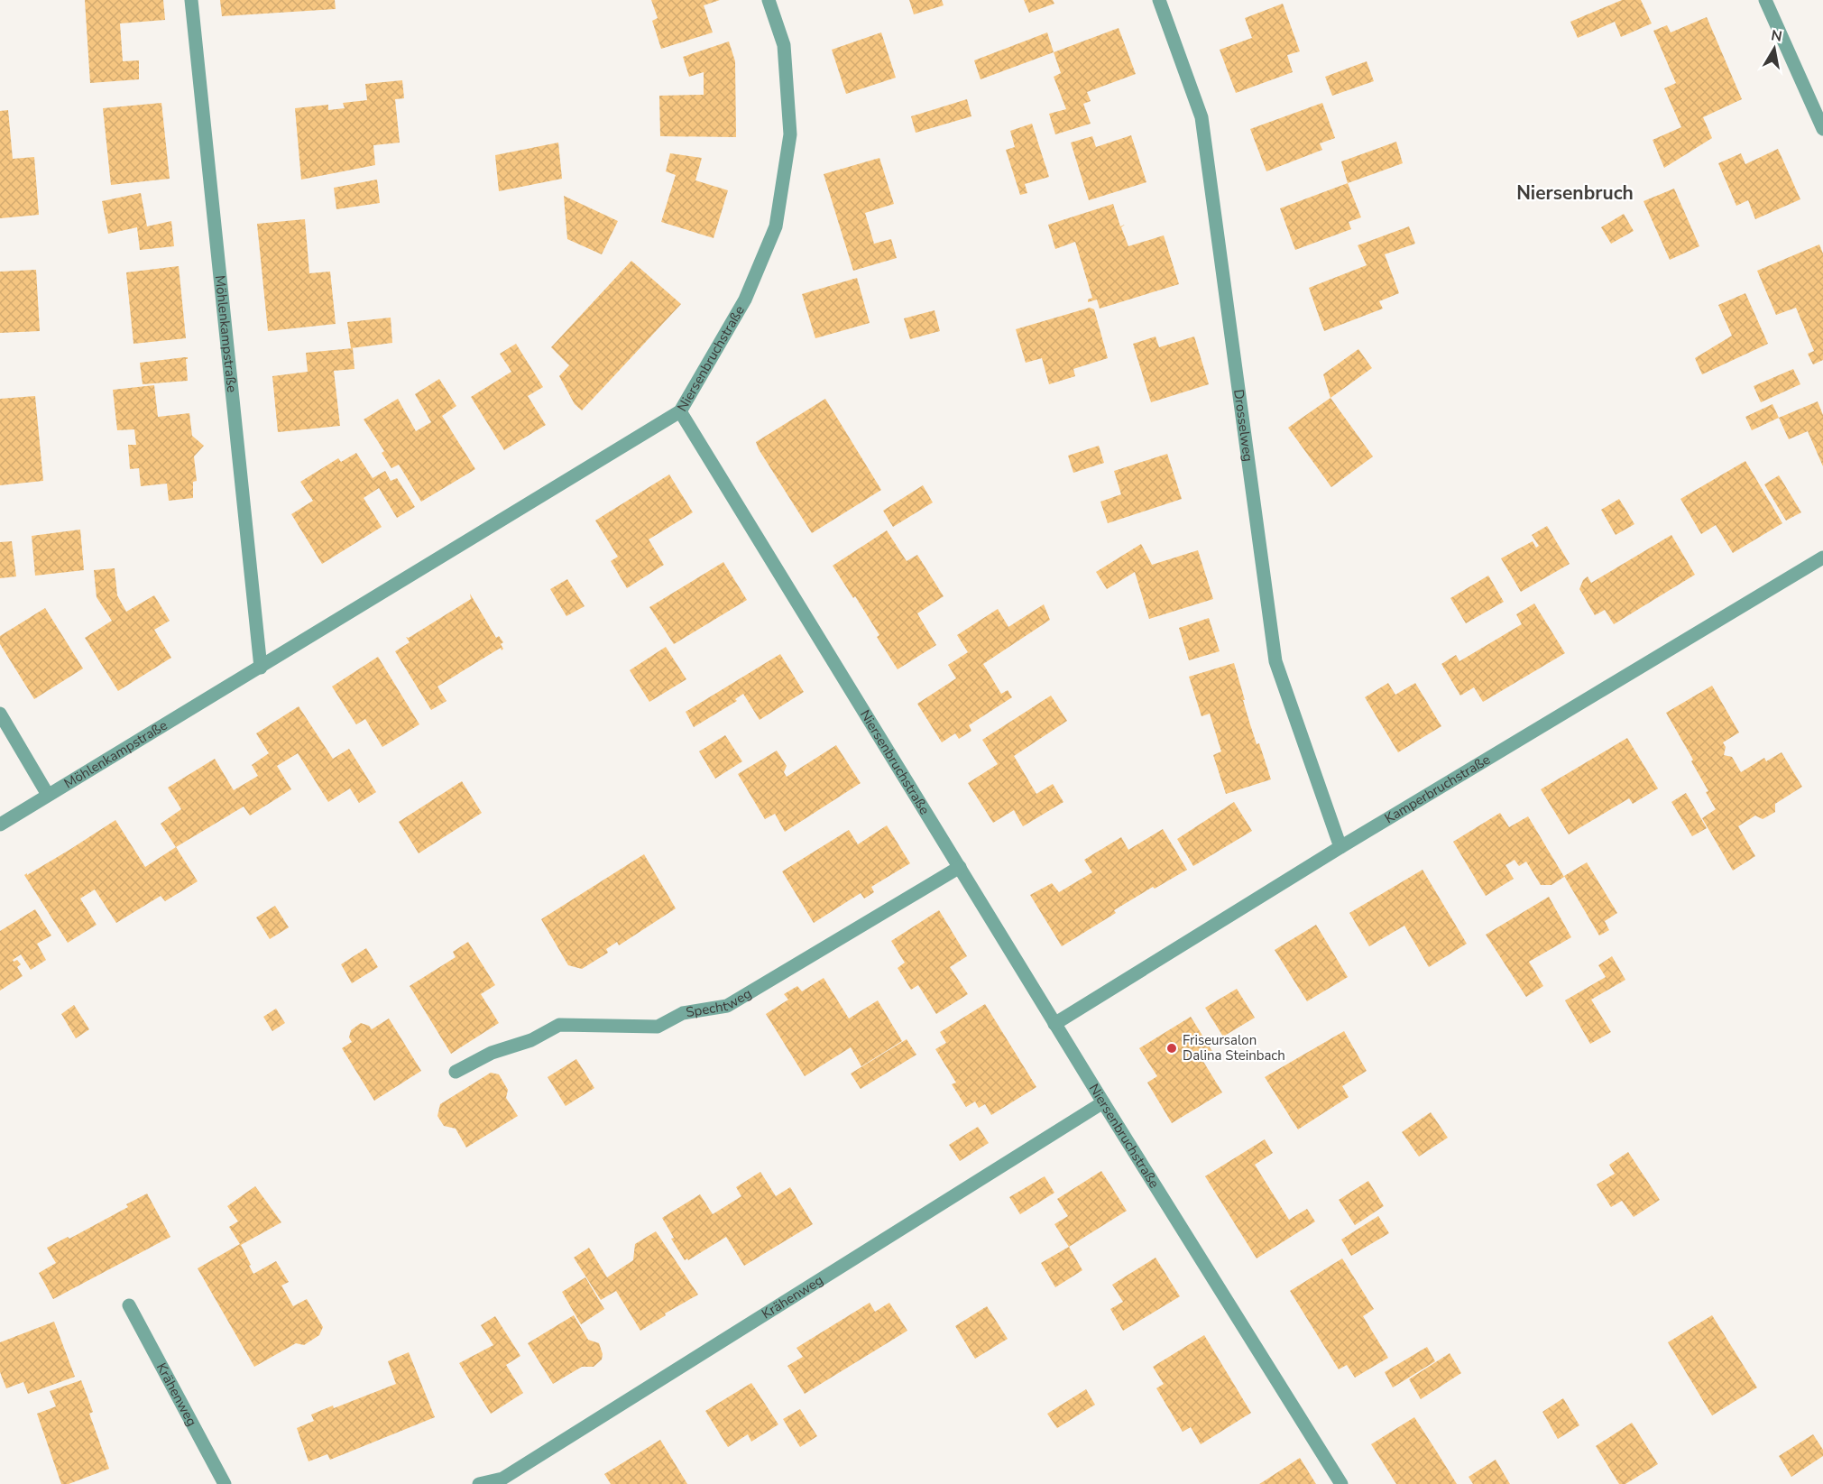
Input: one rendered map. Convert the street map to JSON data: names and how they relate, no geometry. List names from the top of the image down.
{
  "streets": {
    "street": [
      "Möhlenkampstraße",
      "Niersenbruchstraße",
      "Drosselweg",
      "Kamperbruchstraße",
      "Spechtweg",
      "Krähenweg"
    ]
  },
  "crossings": [
    ["Möhlenkampstraße", "Niersenbruchstraße"],
    ["Niersenbruchstraße", "Kamperbruchstraße"],
    ["Niersenbruchstraße", "Spechtweg"],
    ["Niersenbruchstraße", "Krähenweg"],
    ["Drosselweg", "Kamperbruchstraße"]
  ],
  "districts": ["Niersenbruch"],
  "places": ["Friseursalon Dalina Steinbach"],
  "north": "top"
}
